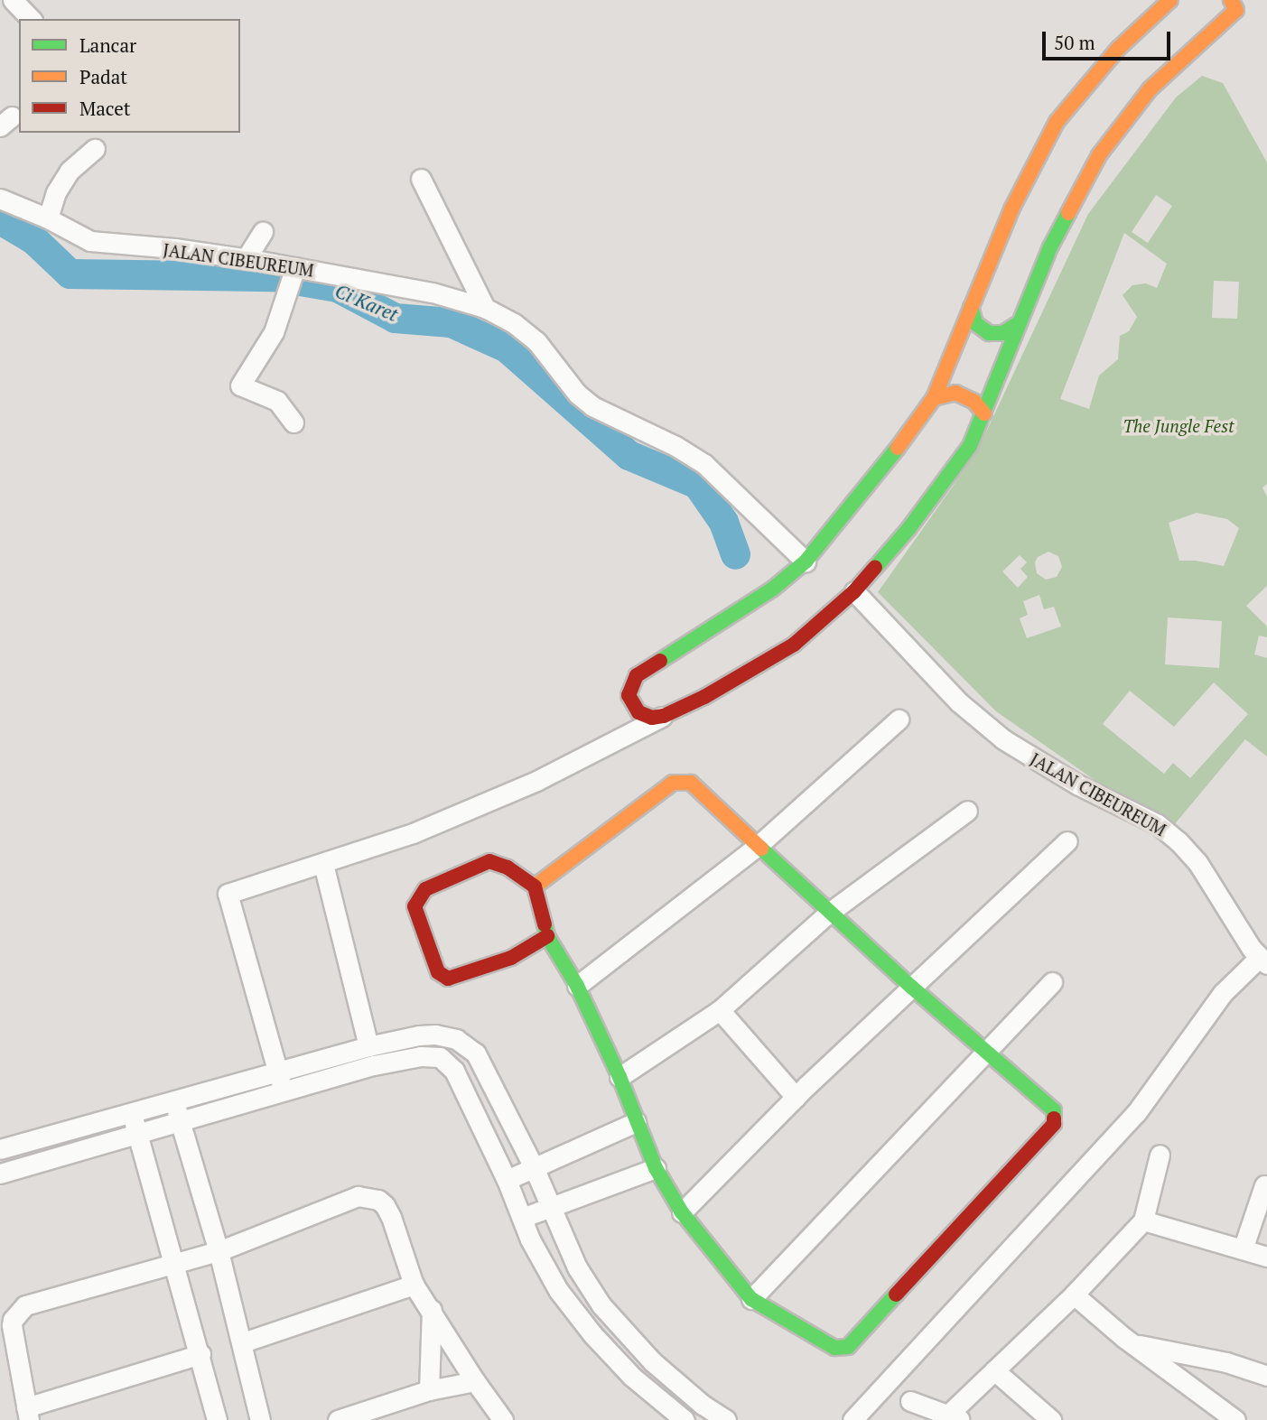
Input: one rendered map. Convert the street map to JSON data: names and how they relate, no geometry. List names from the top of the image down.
{
  "streets": {
    "street": ["JALAN CIBEUREUM"]
  },
  "water": ["Ci Karet"],
  "parks": ["The Jungle Fest"],
  "legend": ["Lancar", "Padat", "Macet"],
  "scale_bar": "50 m"
}
